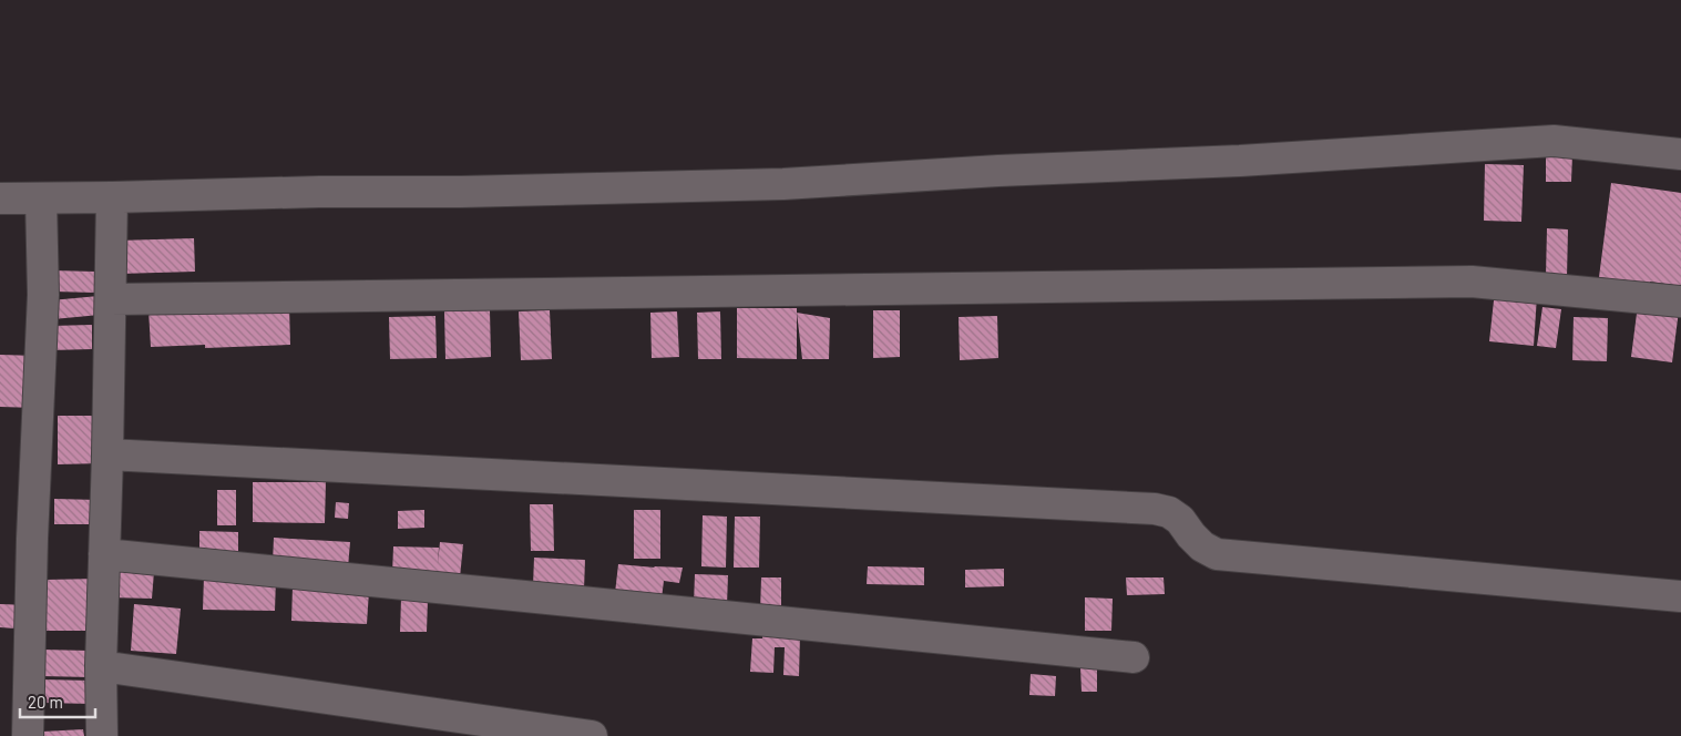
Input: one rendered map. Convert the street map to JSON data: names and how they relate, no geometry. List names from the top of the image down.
{
  "scale_bar": "20 m"
}
